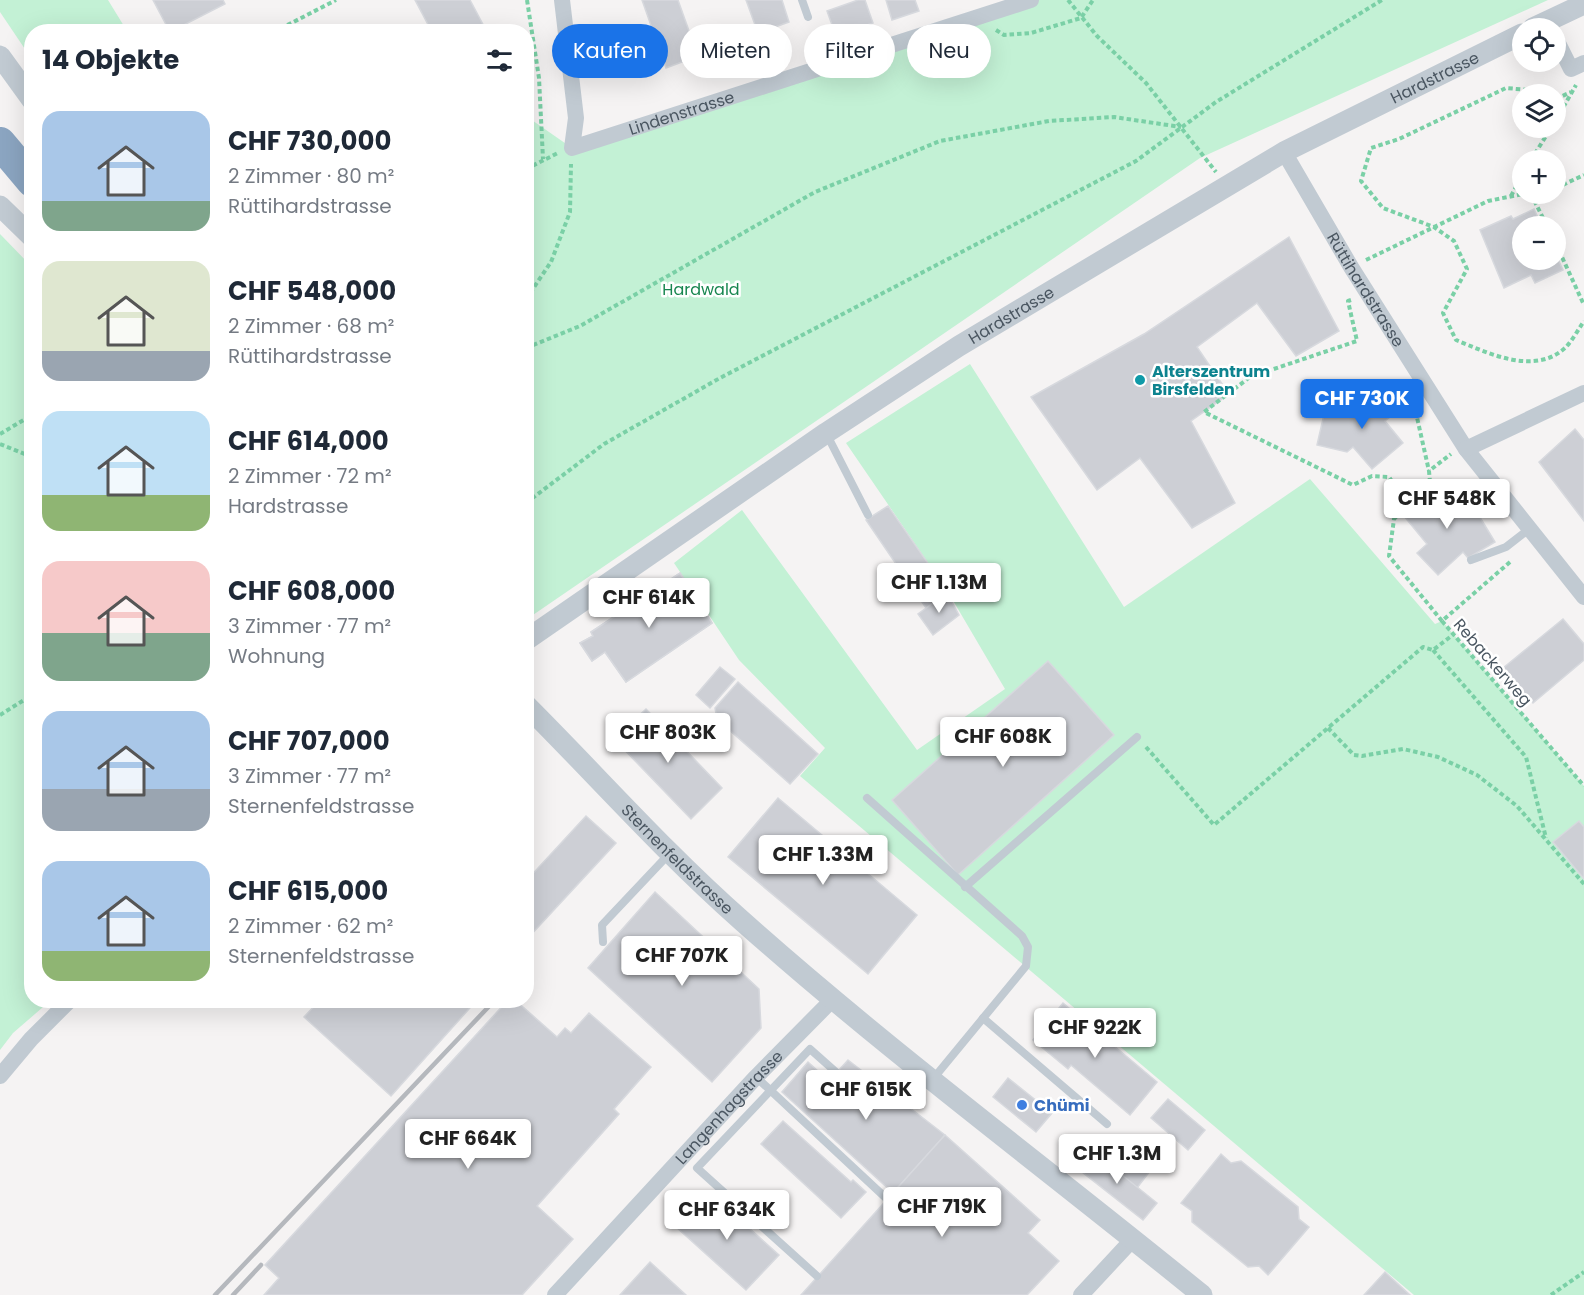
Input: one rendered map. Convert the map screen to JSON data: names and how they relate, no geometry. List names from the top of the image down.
{
  "streets": {
    "street": [
      "Hardstrasse",
      "Lindenstrasse",
      "Rüttihardstrasse",
      "Sternenfeldstrasse",
      "Langenhagstrasse"
    ],
    "path": ["Rebackerweg"]
  },
  "crossings": [
    ["Hardstrasse", "Rüttihardstrasse"],
    ["Rüttihardstrasse", "Rebackerweg"],
    ["Sternenfeldstrasse", "Langenhagstrasse"]
  ],
  "parks": ["Hardwald"],
  "places": ["Alterszentrum Birsfelden", "Chümi"],
  "page": {
    "map_buttons": ["+", "−"],
    "chip": [
      "Kaufen",
      "Mieten",
      "Filter",
      "Neu"
    ],
    "heading": "14 Objekte",
    "list": [
      {
        "name": "CHF 730,000",
        "note": "2 Zimmer · 80 m² · Rüttihardstrasse"
      },
      {
        "name": "CHF 548,000",
        "note": "2 Zimmer · 68 m² · Rüttihardstrasse"
      },
      {
        "name": "CHF 614,000",
        "note": "2 Zimmer · 72 m² · Hardstrasse"
      },
      {
        "name": "CHF 608,000",
        "note": "3 Zimmer · 77 m² · Wohnung"
      },
      {
        "name": "CHF 707,000",
        "note": "3 Zimmer · 77 m² · Sternenfeldstrasse"
      },
      {
        "name": "CHF 615,000",
        "note": "2 Zimmer · 62 m² · Sternenfeldstrasse"
      }
    ],
    "price": [
      "CHF 730K",
      "CHF 548K",
      "CHF 1.13M",
      "CHF 614K",
      "CHF 803K",
      "CHF 608K",
      "CHF 1.33M",
      "CHF 707K",
      "CHF 922K",
      "CHF 615K",
      "CHF 664K",
      "CHF 1.3M",
      "CHF 719K",
      "CHF 634K"
    ]
  }
}
